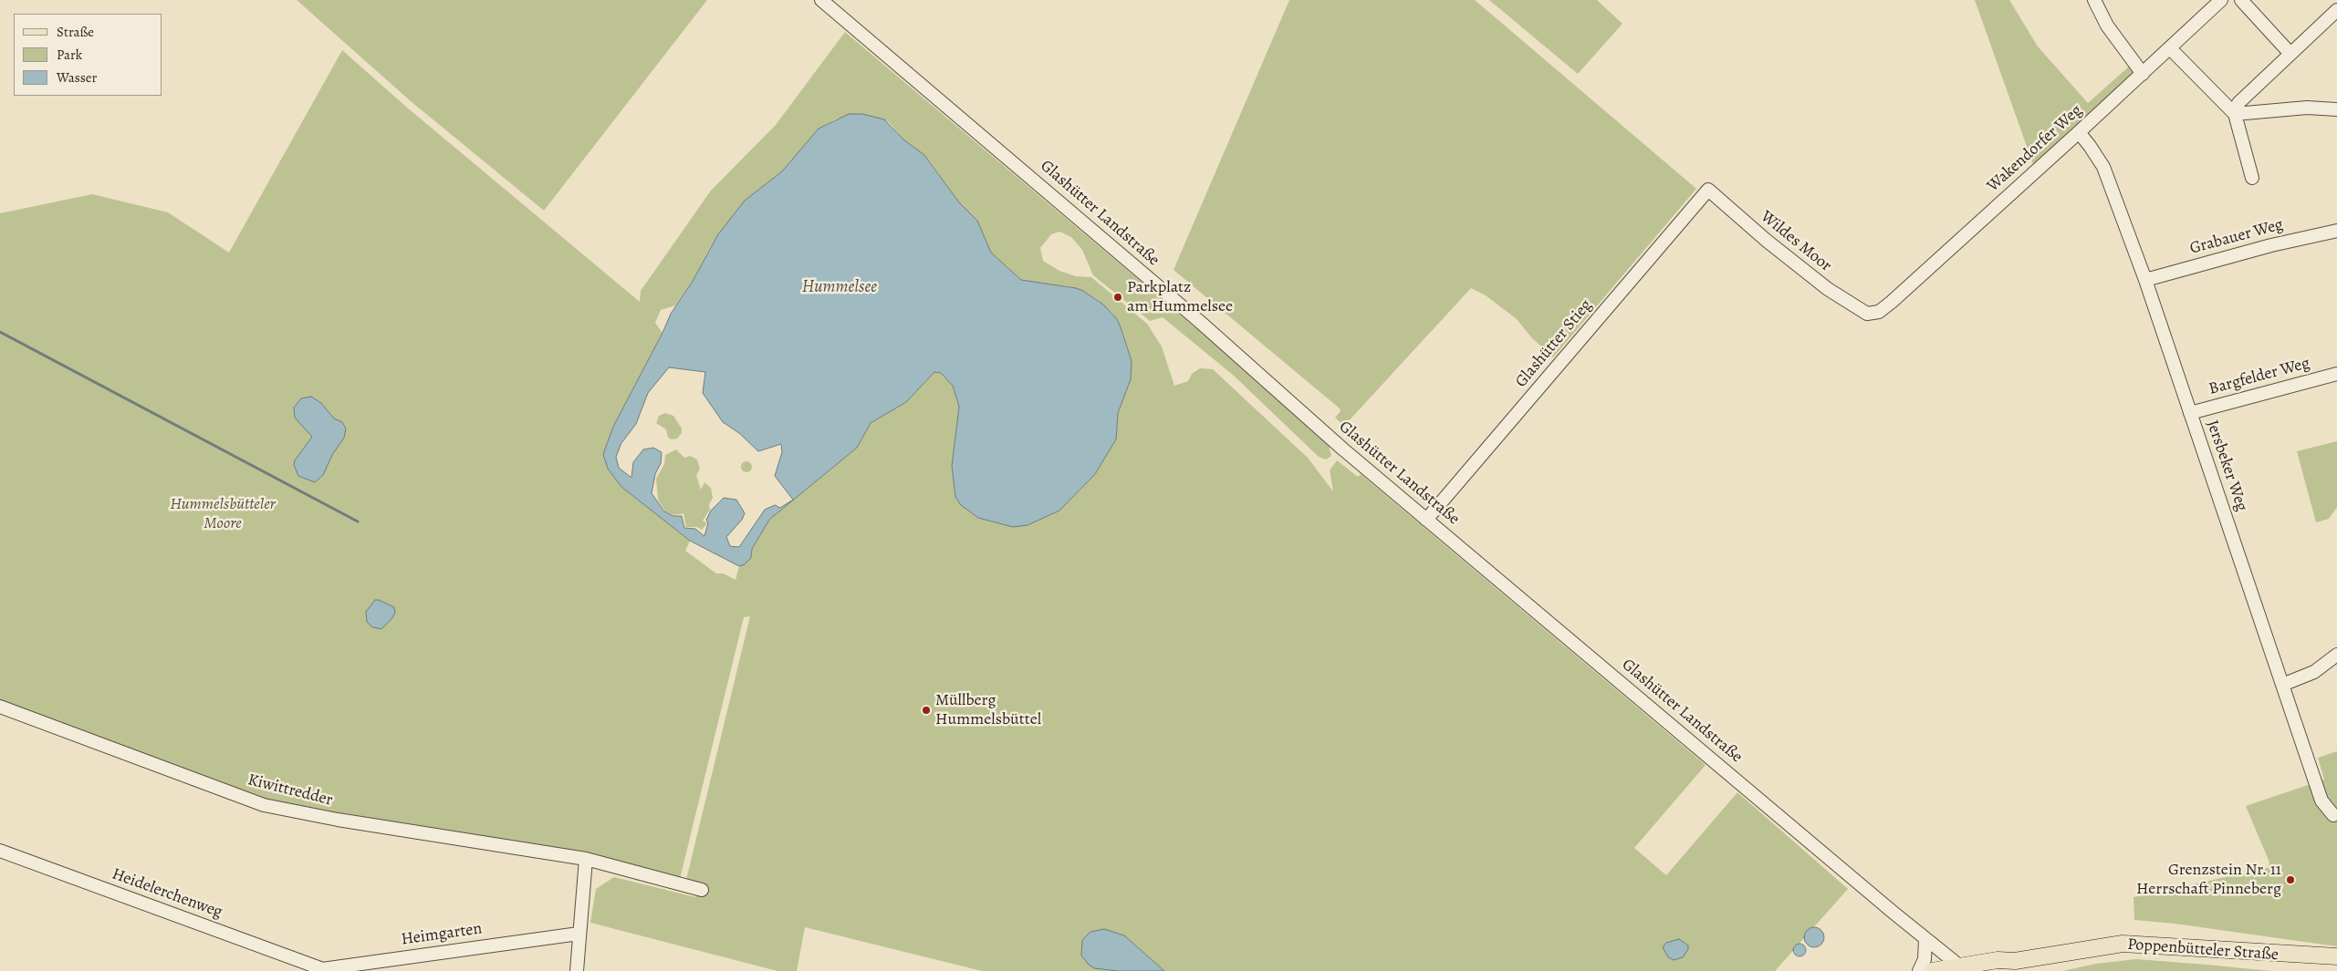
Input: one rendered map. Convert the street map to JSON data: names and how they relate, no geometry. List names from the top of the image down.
{
  "streets": {
    "main road": ["Poppenbütteler Straße"],
    "street": [
      "Wakendorfer Weg",
      "Glashütter Landstraße",
      "Grabauer Weg",
      "Wildes Moor",
      "Glashütter Stieg",
      "Bargfelder Weg",
      "Jersbeker Weg",
      "Kiwittredder",
      "Heidelerchenweg",
      "Heimgarten"
    ]
  },
  "crossings": [
    ["Wakendorfer Weg", "Wildes Moor"],
    ["Wakendorfer Weg", "Jersbeker Weg"],
    ["Glashütter Landstraße", "Glashütter Stieg"],
    ["Glashütter Landstraße", "Poppenbütteler Straße"],
    ["Grabauer Weg", "Jersbeker Weg"],
    ["Wildes Moor", "Glashütter Stieg"],
    ["Bargfelder Weg", "Jersbeker Weg"],
    ["Heidelerchenweg", "Heimgarten"]
  ],
  "water": ["Hummelsee"],
  "parks": ["Hummelsbütteler Moore"],
  "places": ["Parkplatz am Hummelsee", "Müllberg Hummelsbüttel", "Grenzstein Nr. 11 Herrschaft Pinneberg"],
  "legend": ["Straße", "Park", "Wasser"]
}
